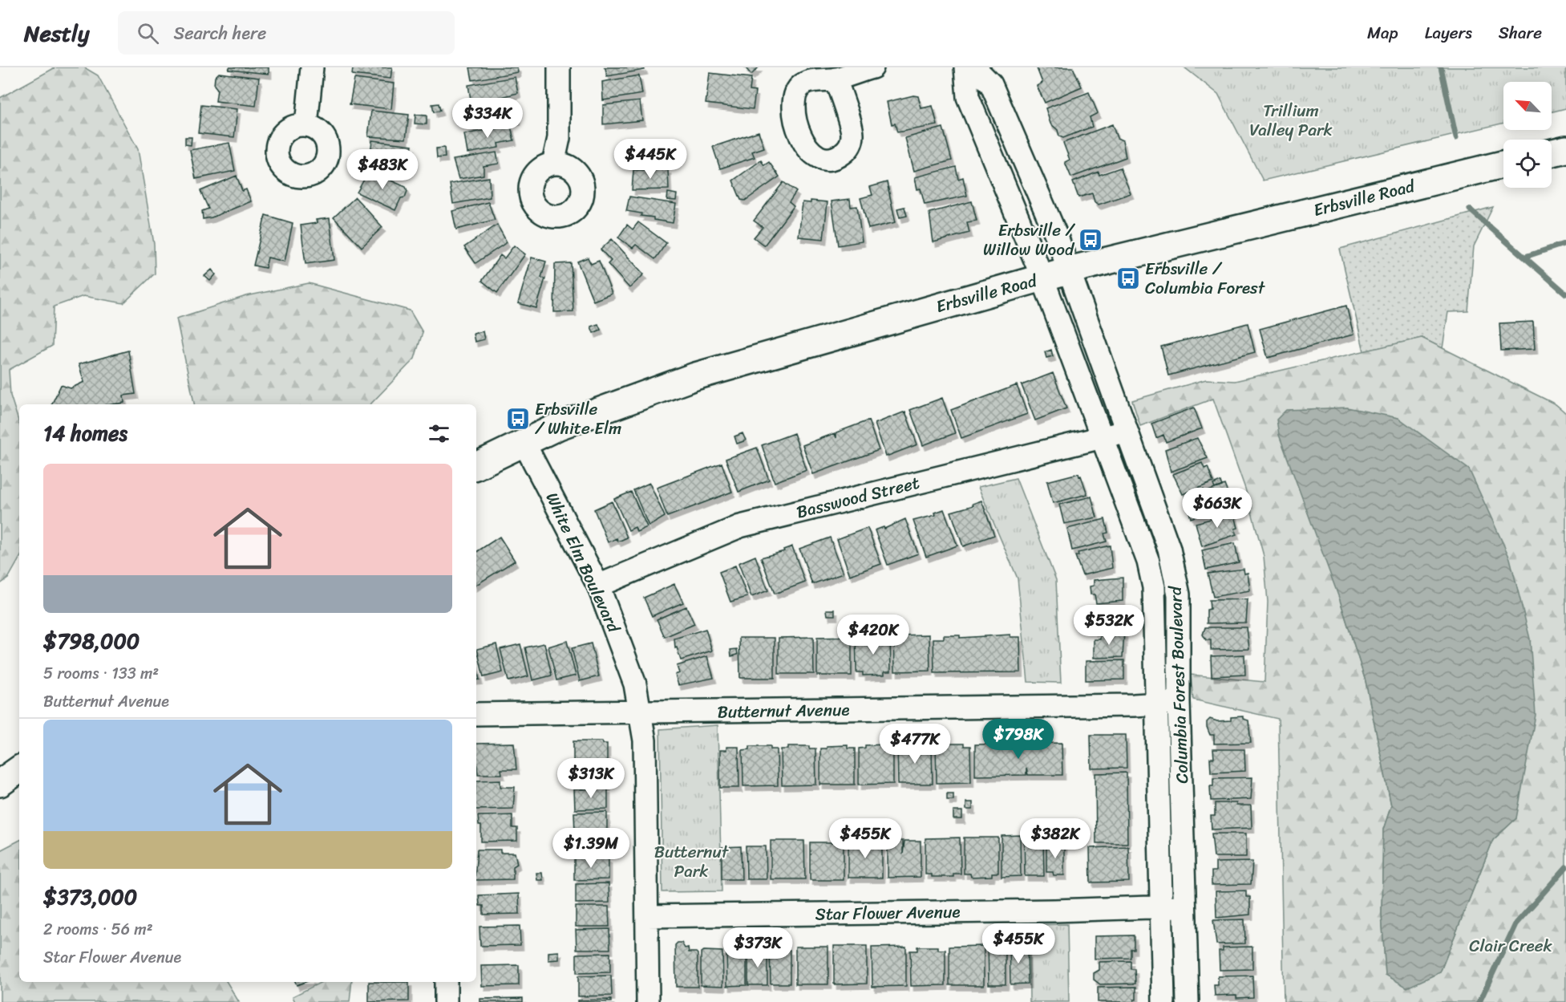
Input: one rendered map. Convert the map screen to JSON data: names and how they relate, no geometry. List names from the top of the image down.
{
  "streets": {
    "main road": ["Erbsville Road"],
    "street": [
      "Basswood Street",
      "White Elm Boulevard",
      "Columbia Forest Boulevard",
      "Butternut Avenue",
      "Star Flower Avenue"
    ]
  },
  "crossings": [
    ["Erbsville Road", "White Elm Boulevard"],
    ["Erbsville Road", "Columbia Forest Boulevard"],
    ["Basswood Street", "White Elm Boulevard"],
    ["Basswood Street", "Columbia Forest Boulevard"],
    ["White Elm Boulevard", "Butternut Avenue"],
    ["White Elm Boulevard", "Star Flower Avenue"],
    ["Columbia Forest Boulevard", "Butternut Avenue"],
    ["Columbia Forest Boulevard", "Star Flower Avenue"]
  ],
  "parks": ["Trillium Valley Park", "Butternut Park", "Clair Creek"],
  "places": {
    "bus stop": ["Erbsville / Willow Wood", "Erbsville / Columbia Forest", "Erbsville / White Elm"]
  },
  "north": "top left",
  "page": {
    "header": "Nestly",
    "search": "Search here",
    "nav": ["Map", "Layers", "Share"],
    "price": [
      "$334K",
      "$445K",
      "$483K",
      "$663K",
      "$532K",
      "$420K",
      "$798K",
      "$477K",
      "$313K",
      "$455K",
      "$382K",
      "$1.39M",
      "$455K",
      "$373K"
    ],
    "heading": "14 homes",
    "list": [
      {
        "name": "$798,000",
        "note": "5 rooms · 133 m² · Butternut Avenue"
      },
      {
        "name": "$373,000",
        "note": "2 rooms · 56 m² · Star Flower Avenue"
      }
    ]
  }
}
